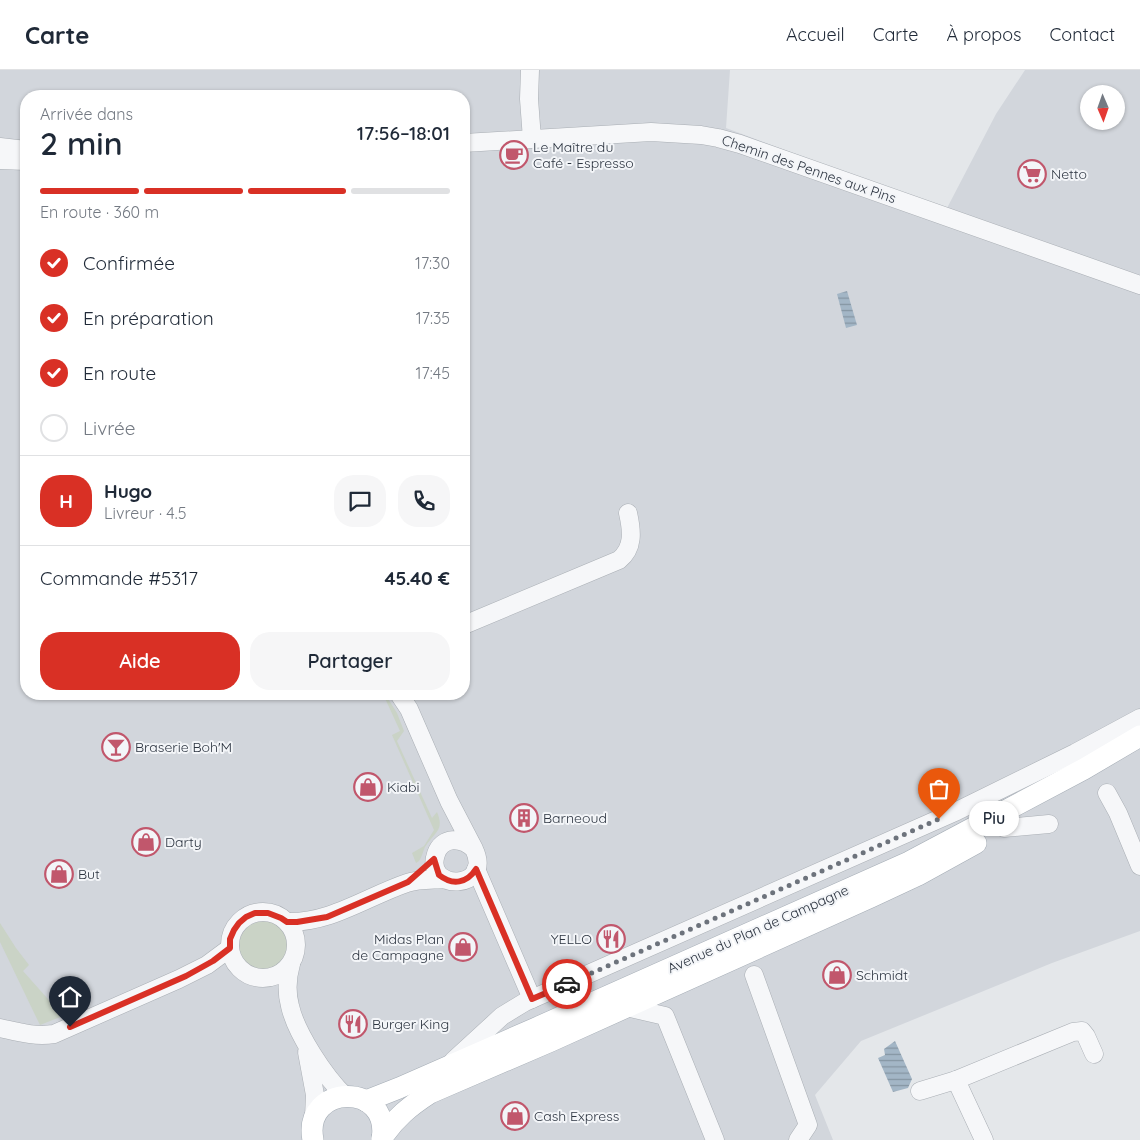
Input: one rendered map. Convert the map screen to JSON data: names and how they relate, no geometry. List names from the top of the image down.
{
  "streets": {
    "main road": ["Avenue du Plan de Campagne"],
    "street": ["Chemin des Pennes aux Pins"]
  },
  "places": {
    "cafe": ["Le Maître du Café - Espresso"],
    "supermarket": ["Netto"],
    "bar": ["Braserie Boh'M"],
    "shop": [
      "Kiabi",
      "Darty",
      "But",
      "Midas Plan de Campagne",
      "Schmidt",
      "Cash Express"
    ],
    "building": ["Barneoud"],
    "other": ["Piu"],
    "restaurant": ["YELLO", "Burger King"]
  },
  "north": "bottom",
  "page": {
    "header": "Carte",
    "nav": [
      "Accueil",
      "Carte",
      "À propos",
      "Contact"
    ],
    "heading": ["2 min", "Arrivée dans", "17:56–18:01"],
    "panel": [
      "Hugo",
      "Livreur · 4.5",
      "Commande #5317",
      "45.40 €"
    ],
    "bar": "En route · 360 m",
    "list": [
      ["Confirmée", "17:30"],
      ["En préparation", "17:35"],
      ["En route", "17:45"],
      "Livrée"
    ],
    "round": "H",
    "buttons": ["Aide", "Partager"],
    "bubble": "Piu"
  }
}
